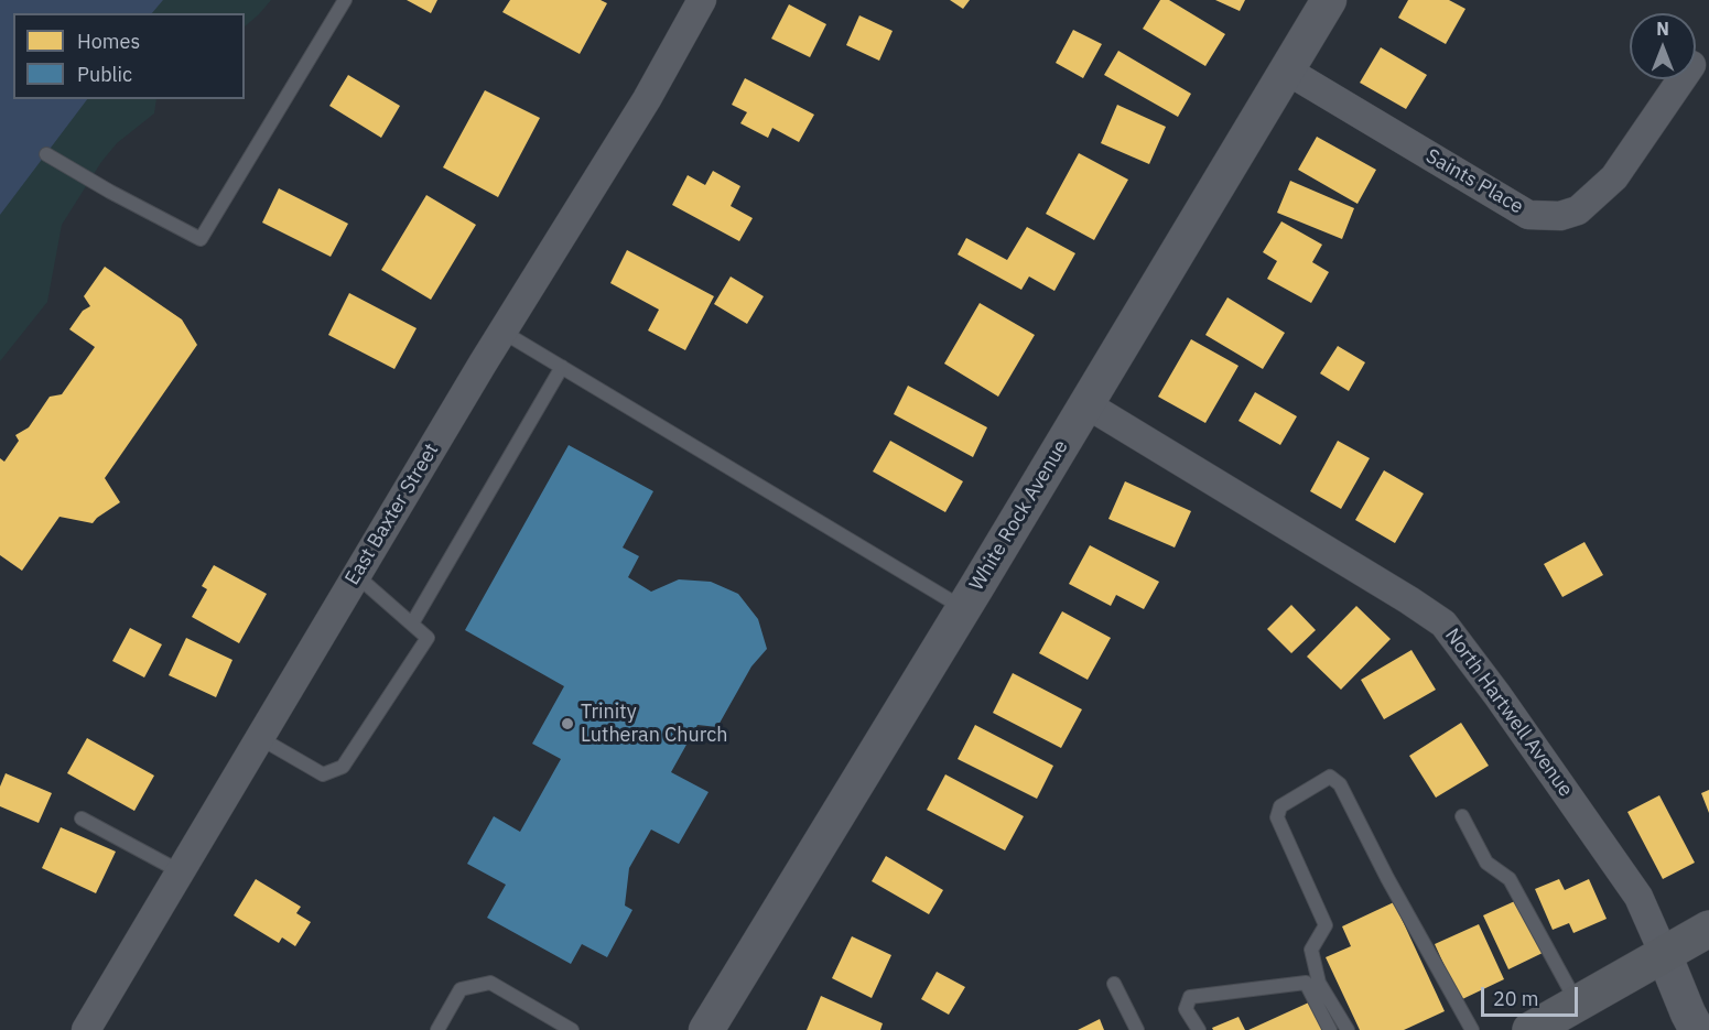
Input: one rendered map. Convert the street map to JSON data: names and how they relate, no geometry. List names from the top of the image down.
{
  "streets": {
    "street": [
      "Saints Place",
      "East Baxter Street",
      "White Rock Avenue",
      "North Hartwell Avenue"
    ]
  },
  "crossings": [
    ["Saints Place", "White Rock Avenue"],
    ["White Rock Avenue", "North Hartwell Avenue"]
  ],
  "places": ["Trinity Lutheran Church"],
  "legend": ["Homes", "Public"],
  "scale_bar": "20 m",
  "north": "top"
}
